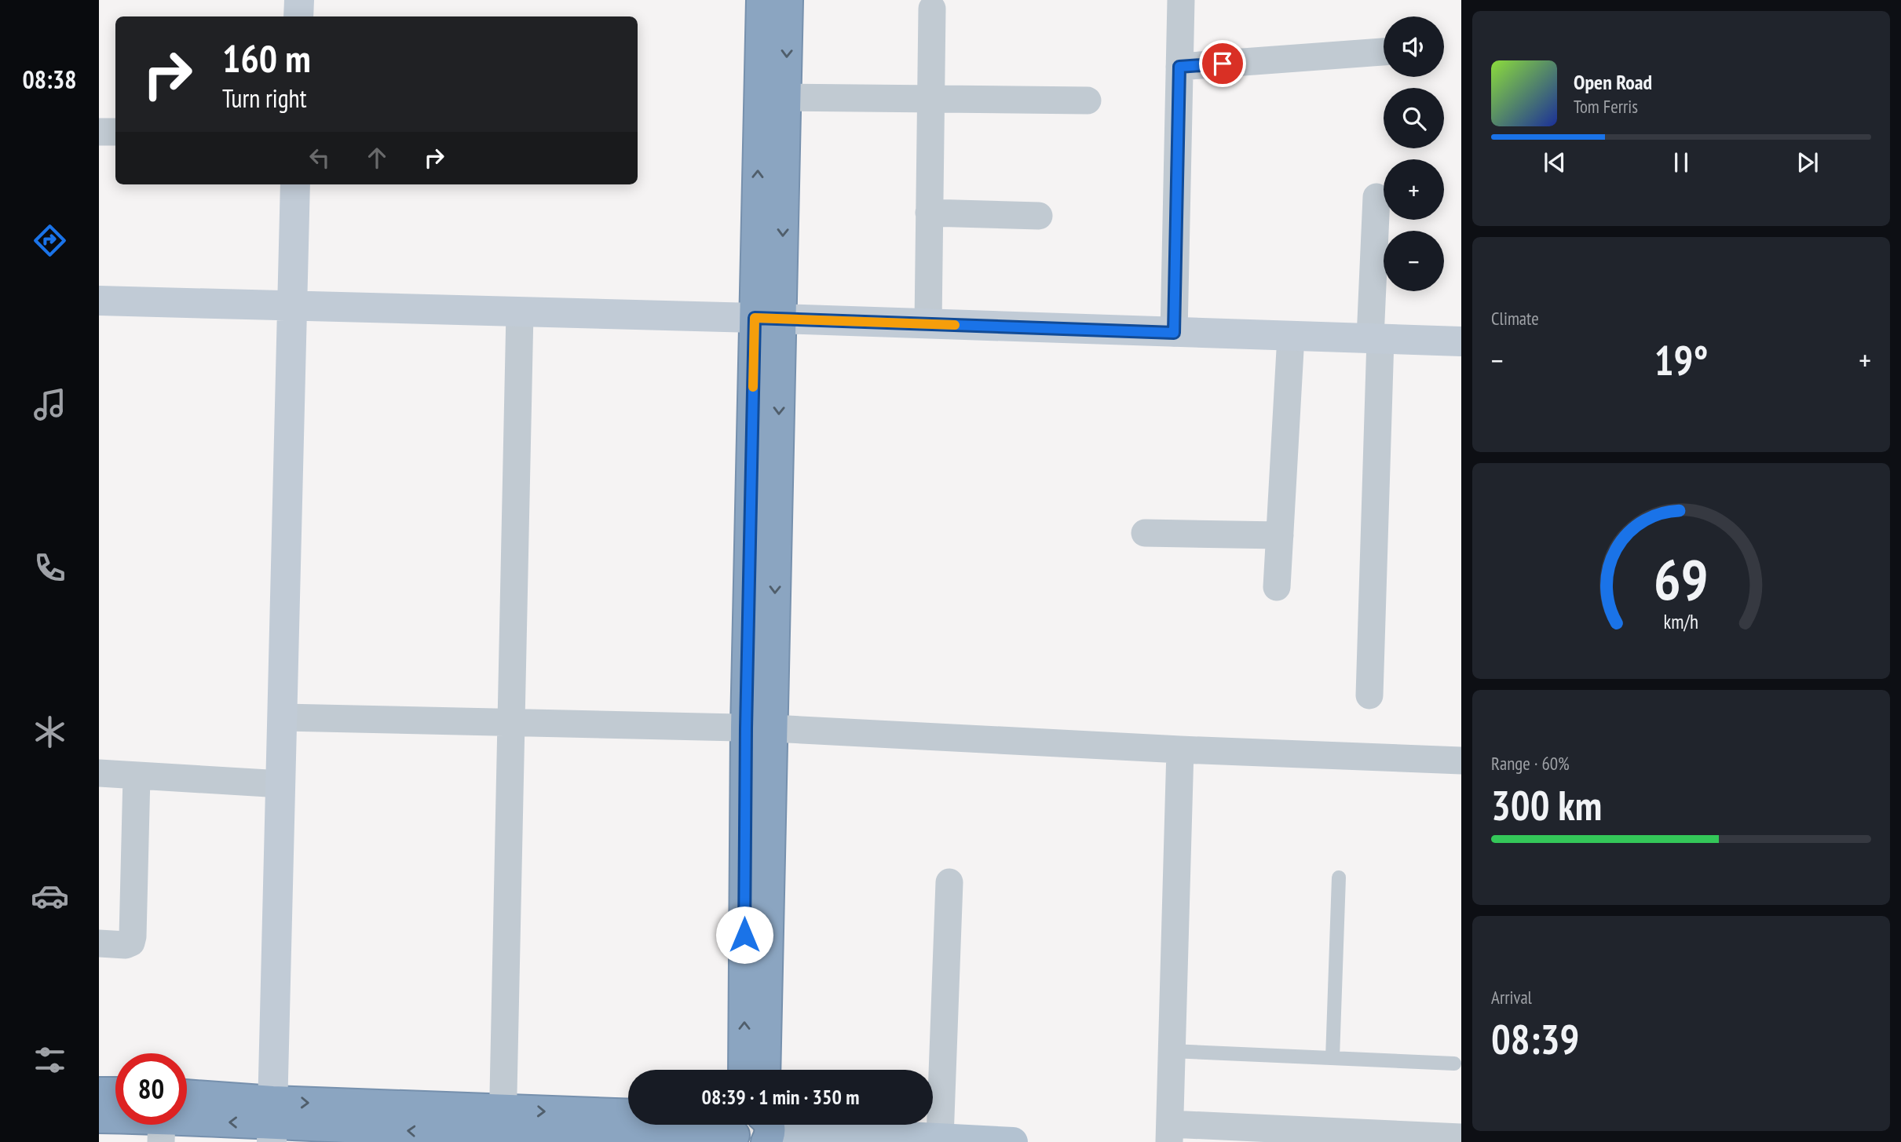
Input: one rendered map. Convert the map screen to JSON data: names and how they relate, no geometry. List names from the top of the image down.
{
  "page": {
    "tabs": "08:38",
    "map_buttons": ["+", "−"],
    "turn": ["160 m", "Turn right"],
    "song": ["Open Road", "Tom Ferris"],
    "tile": [
      "Climate",
      ["Range · 60%", "300 km"],
      ["Arrival", "08:39"]
    ],
    "heat": ["−", "19°", "+"],
    "limit": "80",
    "trip": "08:39 · 1 min · 350 m",
    "gauge": ["69", "km/h"]
  }
}
